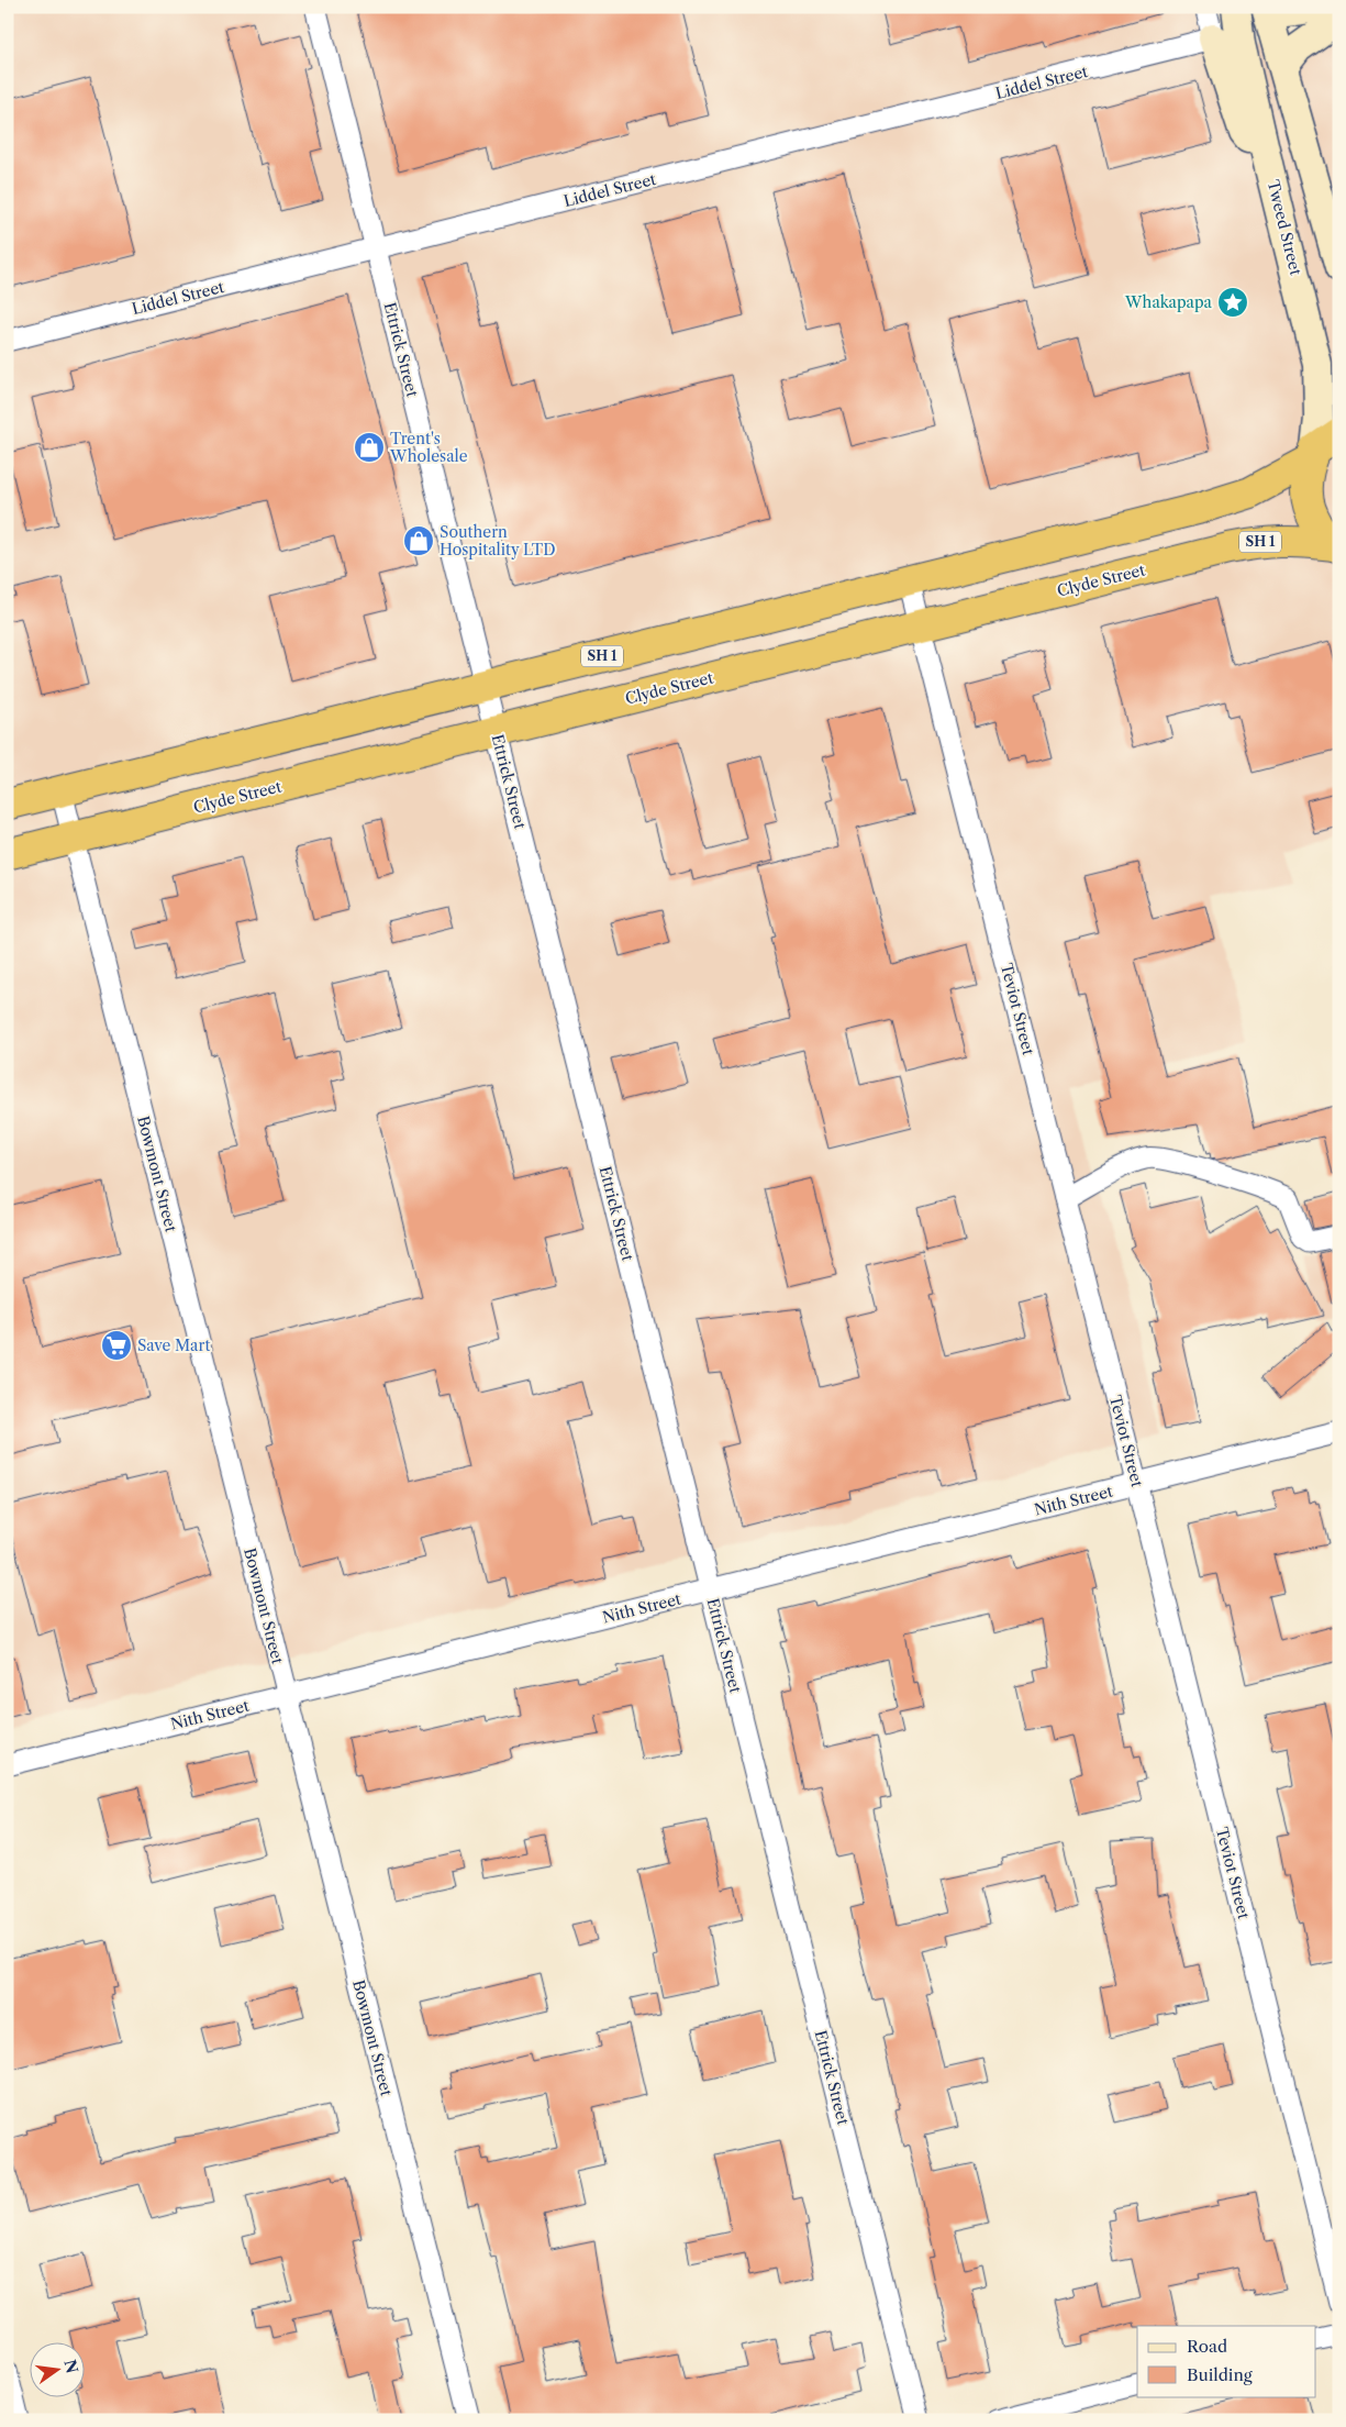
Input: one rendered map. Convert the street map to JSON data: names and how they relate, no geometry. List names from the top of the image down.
{
  "streets": {
    "highway": ["SH 1", "Clyde Street"],
    "main road": ["Tweed Street"],
    "street": [
      "Liddel Street",
      "Ettrick Street",
      "Teviot Street",
      "Bowmont Street",
      "Nith Street"
    ]
  },
  "crossings": [
    ["Liddel Street", "Ettrick Street"],
    ["Tweed Street", "SH 1"],
    ["Tweed Street", "Clyde Street"],
    ["Ettrick Street", "SH 1"],
    ["Ettrick Street", "Clyde Street"],
    ["Ettrick Street", "Nith Street"],
    ["SH 1", "Clyde Street"],
    ["SH 1", "Teviot Street"],
    ["SH 1", "Bowmont Street"],
    ["Clyde Street", "Teviot Street"],
    ["Clyde Street", "Bowmont Street"],
    ["Teviot Street", "Nith Street"],
    ["Bowmont Street", "Nith Street"]
  ],
  "places": {
    "place": ["Whakapapa"],
    "shop": ["Trent's Wholesale", "Southern Hospitality LTD"],
    "supermarket": ["Save Mart"]
  },
  "legend": ["Road", "Building"],
  "north": "right"
}
